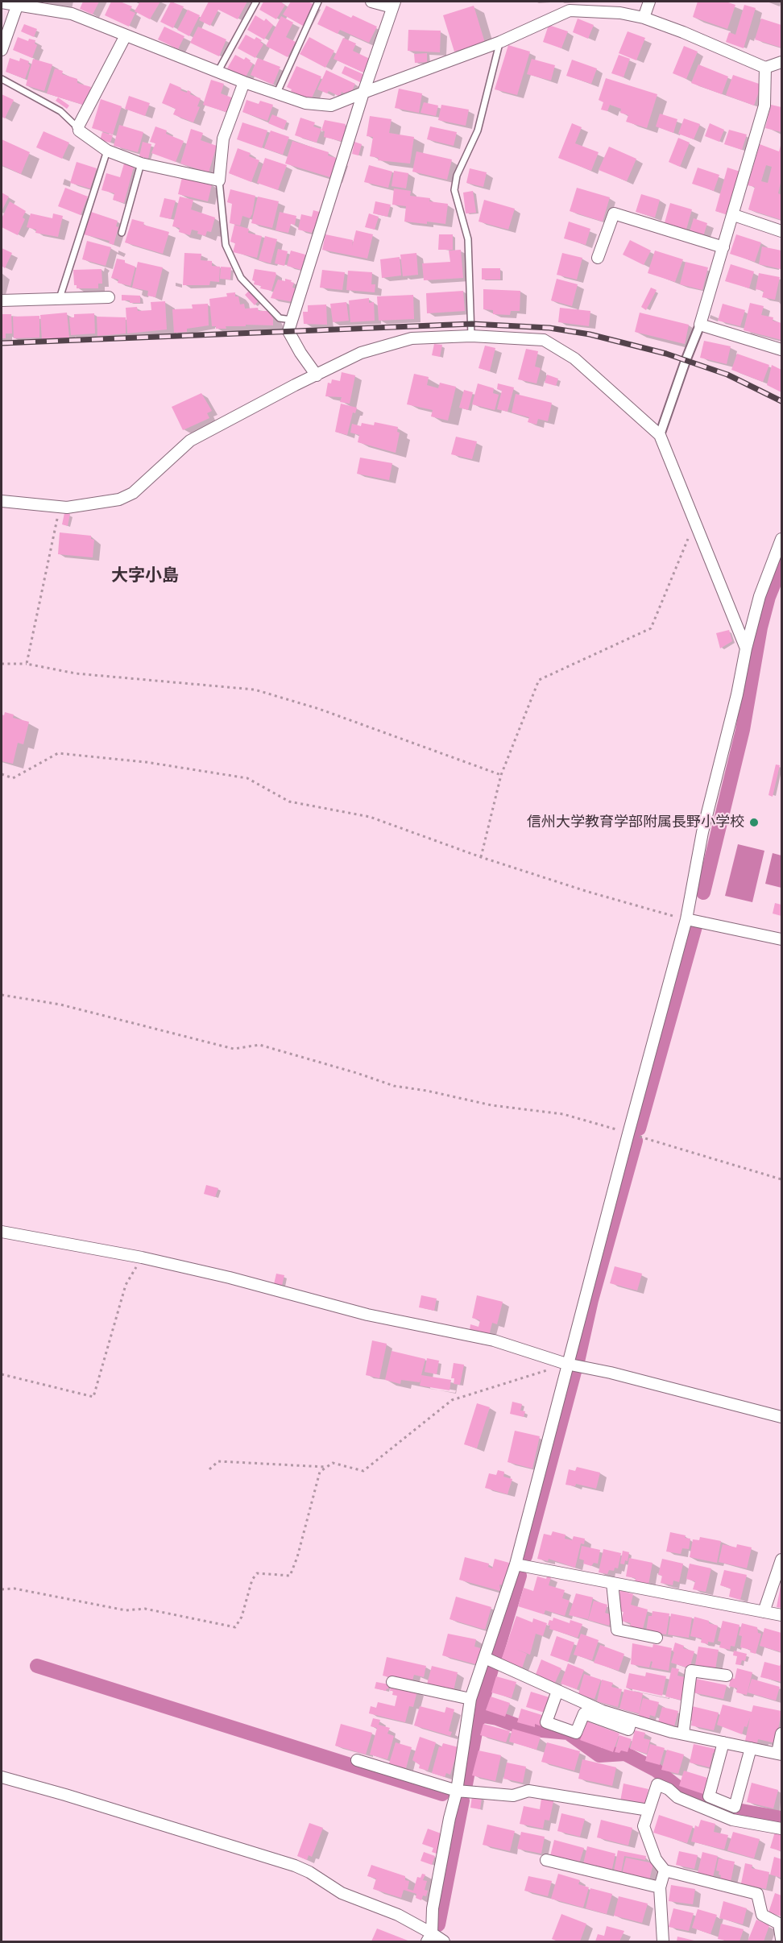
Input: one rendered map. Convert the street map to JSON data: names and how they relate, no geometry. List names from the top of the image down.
{
  "districts": ["大字小島"],
  "places": ["信州大学教育学部附属長野小学校"]
}
